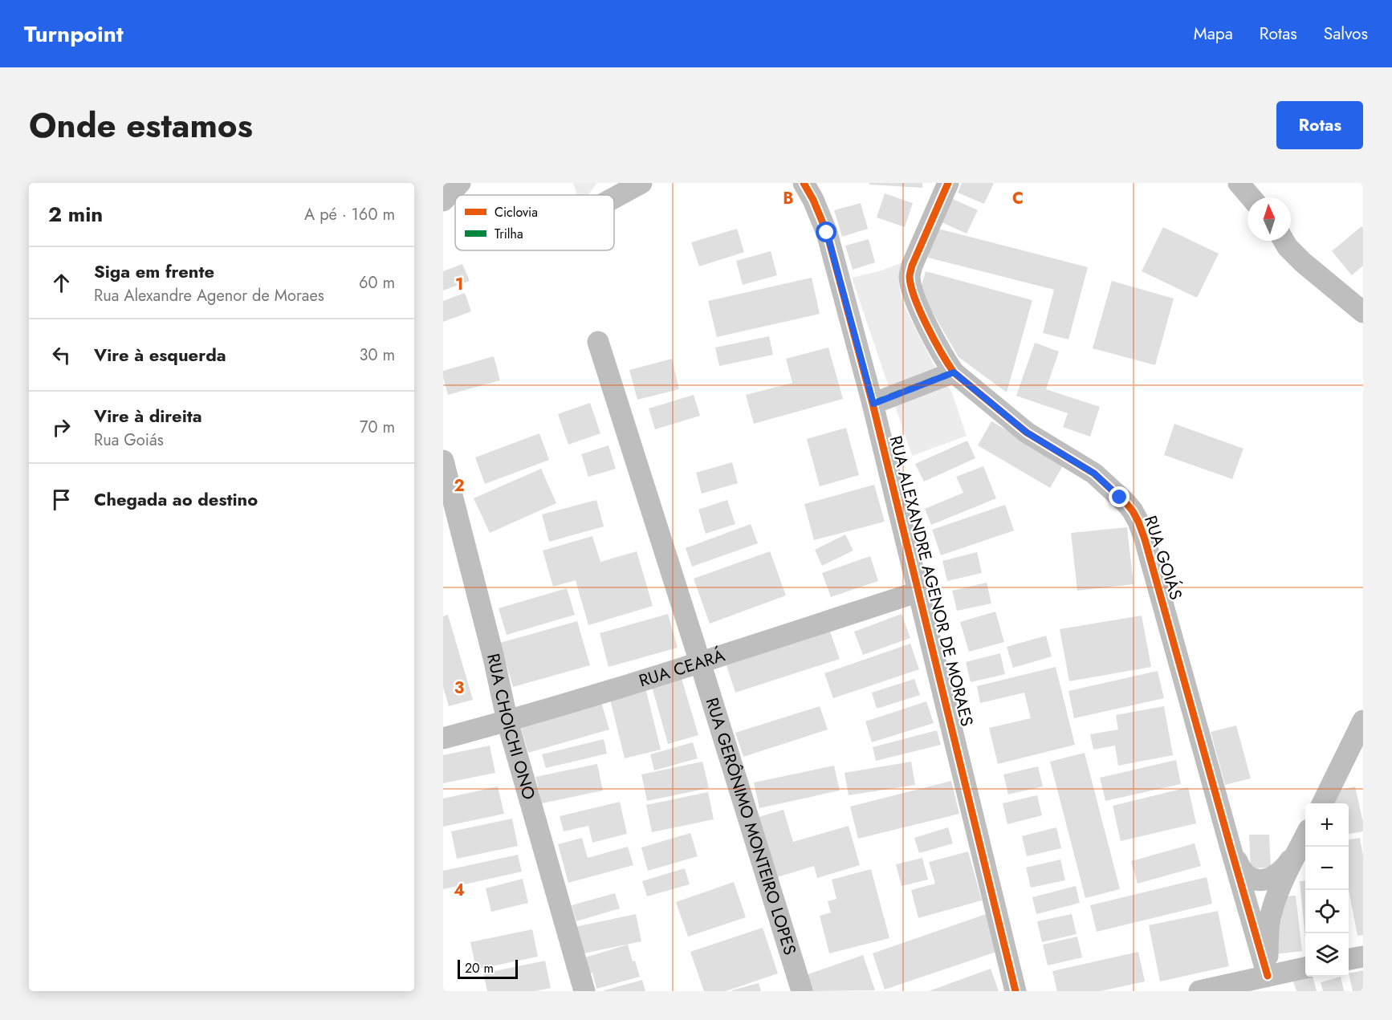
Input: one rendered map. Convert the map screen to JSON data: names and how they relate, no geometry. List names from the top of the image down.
{
  "streets": {
    "street": [
      "RUA GOIÁS",
      "RUA ALEXANDRE AGENOR DE MORAES",
      "RUA CEARÁ",
      "RUA CHOICHI ONO",
      "RUA GERÔNIMO MONTEIRO LOPES"
    ]
  },
  "crossings": [
    ["RUA ALEXANDRE AGENOR DE MORAES", "RUA CEARÁ"],
    ["RUA CEARÁ", "RUA CHOICHI ONO"],
    ["RUA CEARÁ", "RUA GERÔNIMO MONTEIRO LOPES"]
  ],
  "legend": ["Ciclovia", "Trilha"],
  "scale_bar": "20 m",
  "north": "top",
  "page": {
    "header": "Turnpoint",
    "nav": ["Mapa", "Rotas", "Salvos"],
    "title": "Onde estamos",
    "buttons": "Rotas",
    "heading": ["2 min", "A pé · 160 m"],
    "list": [
      ["Siga em frente", "Rua Alexandre Agenor de Moraes", "60 m"],
      ["Vire à esquerda", "30 m"],
      ["Vire à direita", "Rua Goiás", "70 m"],
      "Chegada ao destino"
    ],
    "map_buttons": ["+", "−"],
    "scale": "20 m"
  },
  "grid": {
    "columns": ["B", "C"],
    "rows": [
      "1",
      "2",
      "3",
      "4"
    ]
  }
}
